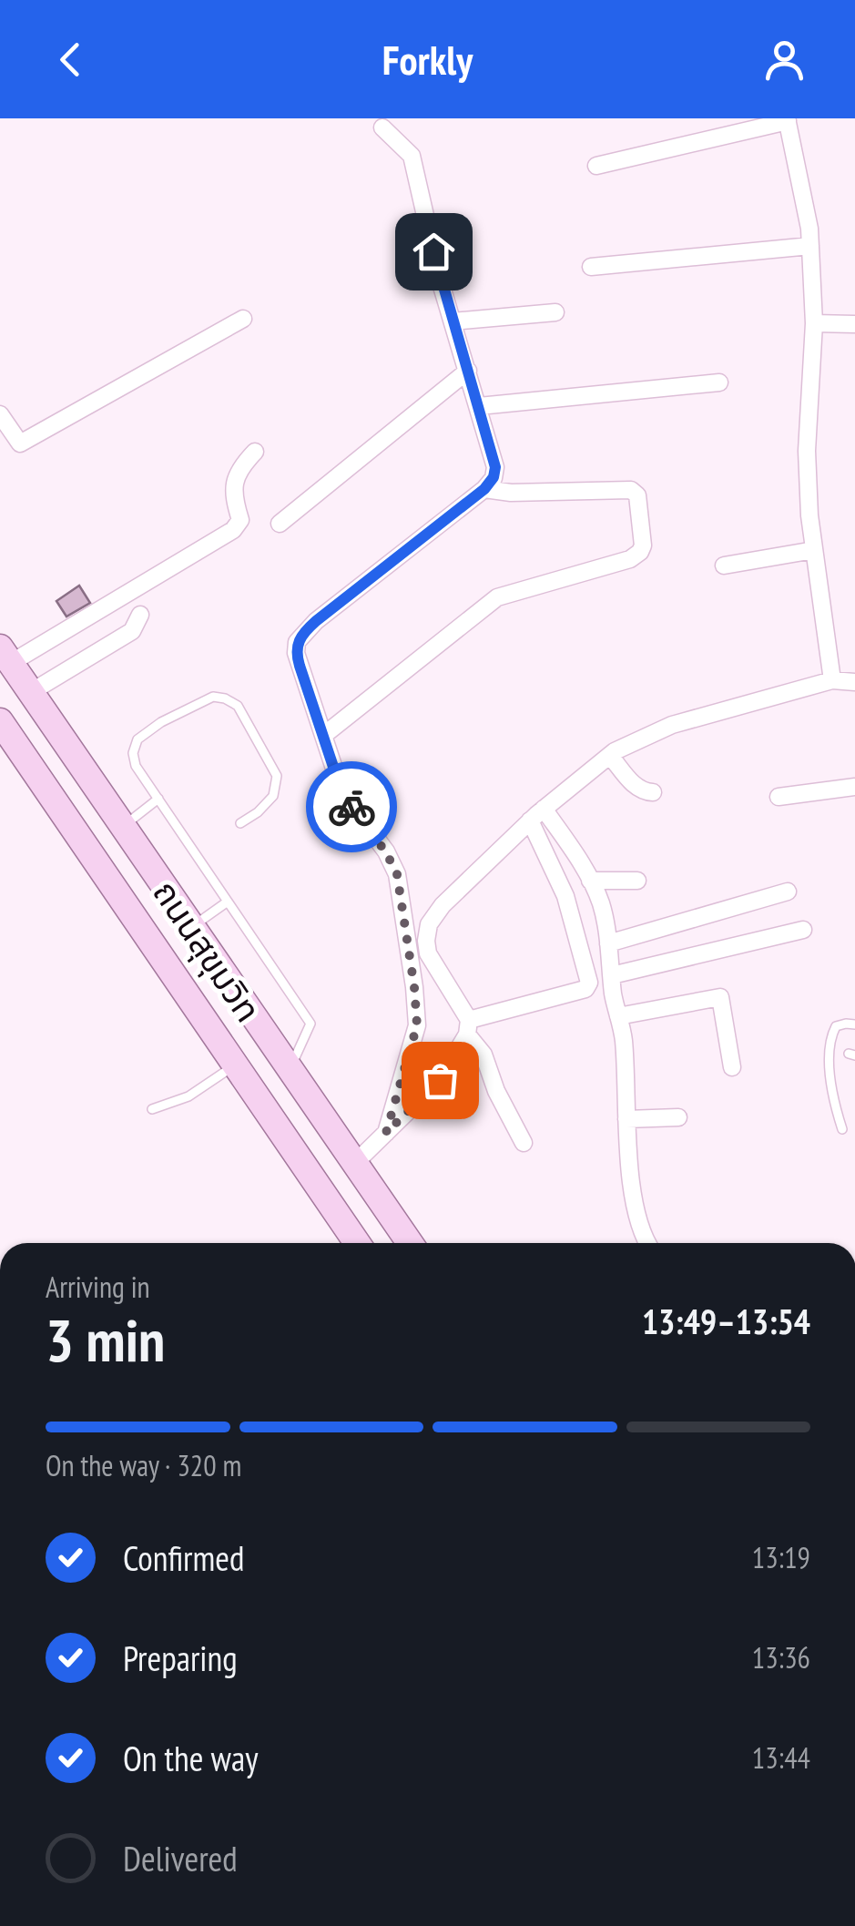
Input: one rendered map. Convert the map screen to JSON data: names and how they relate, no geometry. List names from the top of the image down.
{
  "streets": {
    "main road": ["ถนนสุขุมวิท"]
  },
  "page": {
    "header": "Forkly",
    "heading": ["3 min", "Arriving in", "13:49–13:54"],
    "bar": "On the way · 320 m",
    "list": [
      ["Confirmed", "13:19"],
      ["Preparing", "13:36"],
      ["On the way", "13:44"],
      "Delivered"
    ]
  }
}
